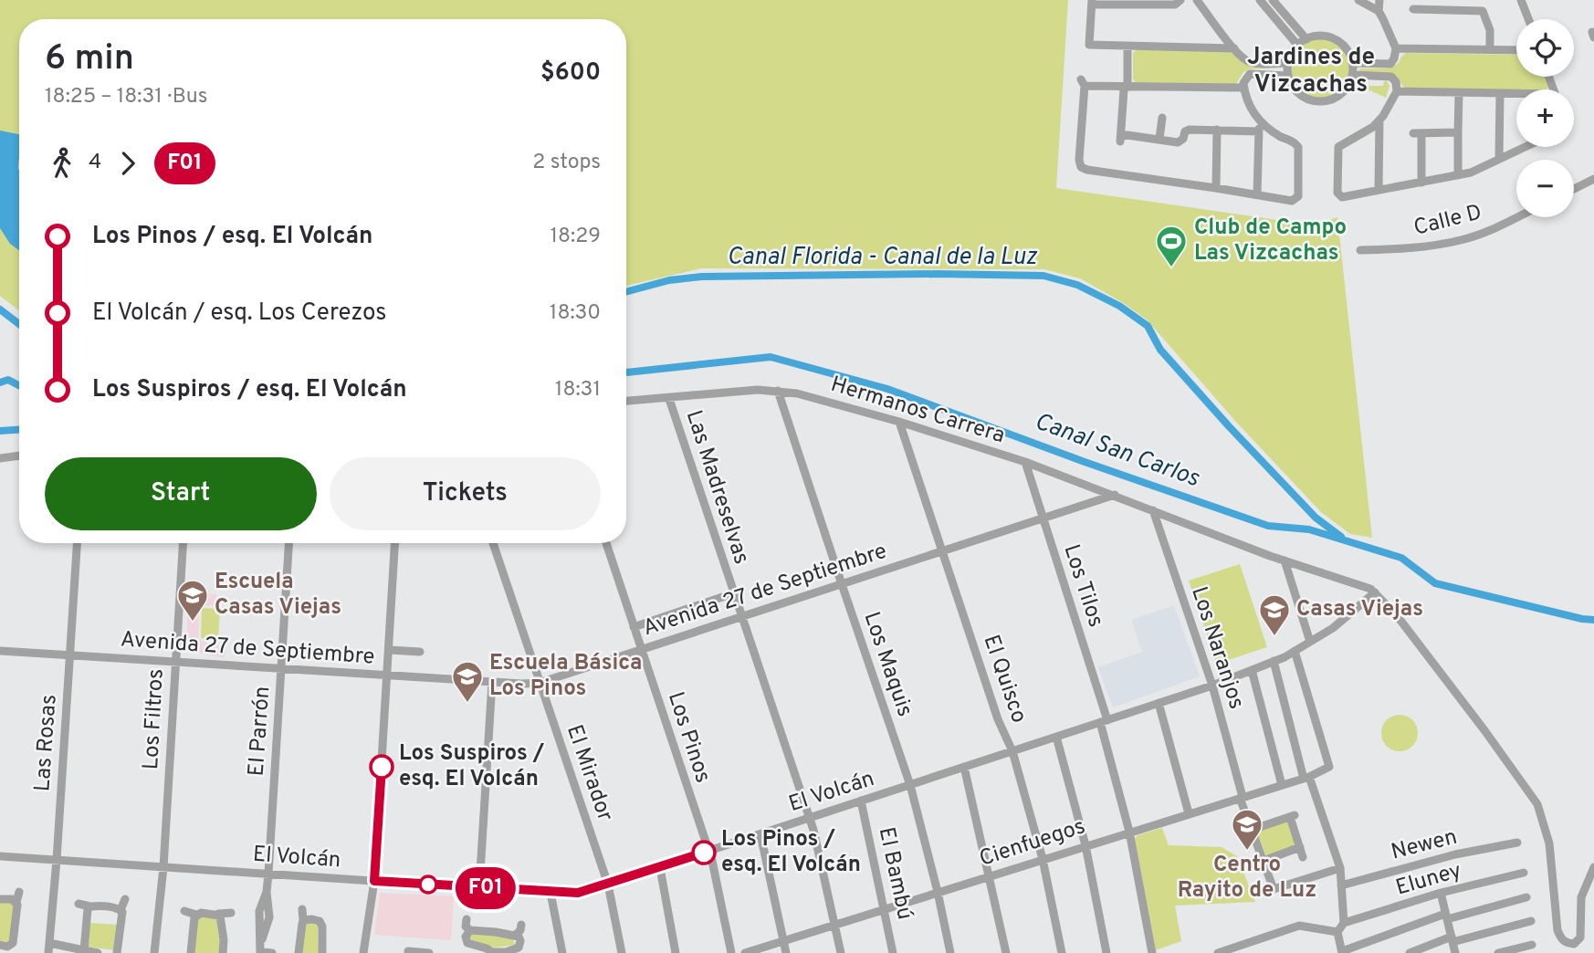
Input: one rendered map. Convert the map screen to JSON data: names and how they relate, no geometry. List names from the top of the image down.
{
  "streets": {
    "street": [
      "Calle D",
      "Hermanos Carrera",
      "Las Madreselvas",
      "Los Tilos",
      "Avenida 27 de Septiembre",
      "Los Naranjos",
      "Los Maquis",
      "El Quisco",
      "Los Filtros",
      "El Parrón",
      "Los Pinos",
      "Las Rosas",
      "El Mirador",
      "El Volcán",
      "Cienfuegos",
      "Newen",
      "El Bambú",
      "Eluney"
    ]
  },
  "crossings": [
    ["Hermanos Carrera", "Las Madreselvas"],
    ["Hermanos Carrera", "Los Tilos"],
    ["Hermanos Carrera", "Avenida 27 de Septiembre"],
    ["Hermanos Carrera", "Los Naranjos"],
    ["Hermanos Carrera", "Los Maquis"],
    ["Hermanos Carrera", "El Quisco"],
    ["Hermanos Carrera", "El Volcán"],
    ["Las Madreselvas", "Avenida 27 de Septiembre"],
    ["Las Madreselvas", "El Volcán"],
    ["Las Madreselvas", "Cienfuegos"],
    ["Los Tilos", "Avenida 27 de Septiembre"],
    ["Los Tilos", "El Volcán"],
    ["Los Tilos", "Cienfuegos"],
    ["Avenida 27 de Septiembre", "Los Maquis"],
    ["Avenida 27 de Septiembre", "El Quisco"],
    ["Avenida 27 de Septiembre", "Los Filtros"],
    ["Avenida 27 de Septiembre", "El Parrón"],
    ["Avenida 27 de Septiembre", "Los Pinos"],
    ["Avenida 27 de Septiembre", "Las Rosas"],
    ["Avenida 27 de Septiembre", "El Mirador"],
    ["Los Naranjos", "El Volcán"],
    ["Los Naranjos", "Cienfuegos"],
    ["Los Maquis", "El Volcán"],
    ["Los Maquis", "Cienfuegos"],
    ["El Quisco", "El Volcán"],
    ["El Quisco", "Cienfuegos"],
    ["Los Filtros", "El Volcán"],
    ["El Parrón", "El Volcán"],
    ["Los Pinos", "El Volcán"],
    ["Las Rosas", "El Volcán"],
    ["El Mirador", "El Volcán"],
    ["El Volcán", "Cienfuegos"],
    ["El Volcán", "El Bambú"],
    ["Cienfuegos", "El Bambú"]
  ],
  "districts": ["Jardines de Vizcachas"],
  "water": ["Canal Florida - Canal de la Luz", "Canal San Carlos"],
  "places": {
    "sports": ["Club de Campo Las Vizcachas"],
    "school or university": [
      "Escuela Casas Viejas",
      "Casas Viejas",
      "Escuela Básica Los Pinos",
      "Centro Rayito de Luz"
    ],
    "other": ["Los Suspiros / esq. El Volcán", "Los Pinos / esq. El Volcán"]
  },
  "lines": ["bus line F01"],
  "page": {
    "on_map": "F01",
    "map_buttons": ["+", "−"],
    "heading": ["6 min", "18:25 – 18:31 · Bus", "$600"],
    "legs": ["4", "F01", "2 stops"],
    "list": [
      {
        "name": "Los Pinos / esq. El Volcán",
        "value": "18:29"
      },
      {
        "name": "El Volcán / esq. Los Cerezos",
        "value": "18:30"
      },
      {
        "name": "Los Suspiros / esq. El Volcán",
        "value": "18:31"
      }
    ],
    "buttons": ["Start", "Tickets"]
  }
}
